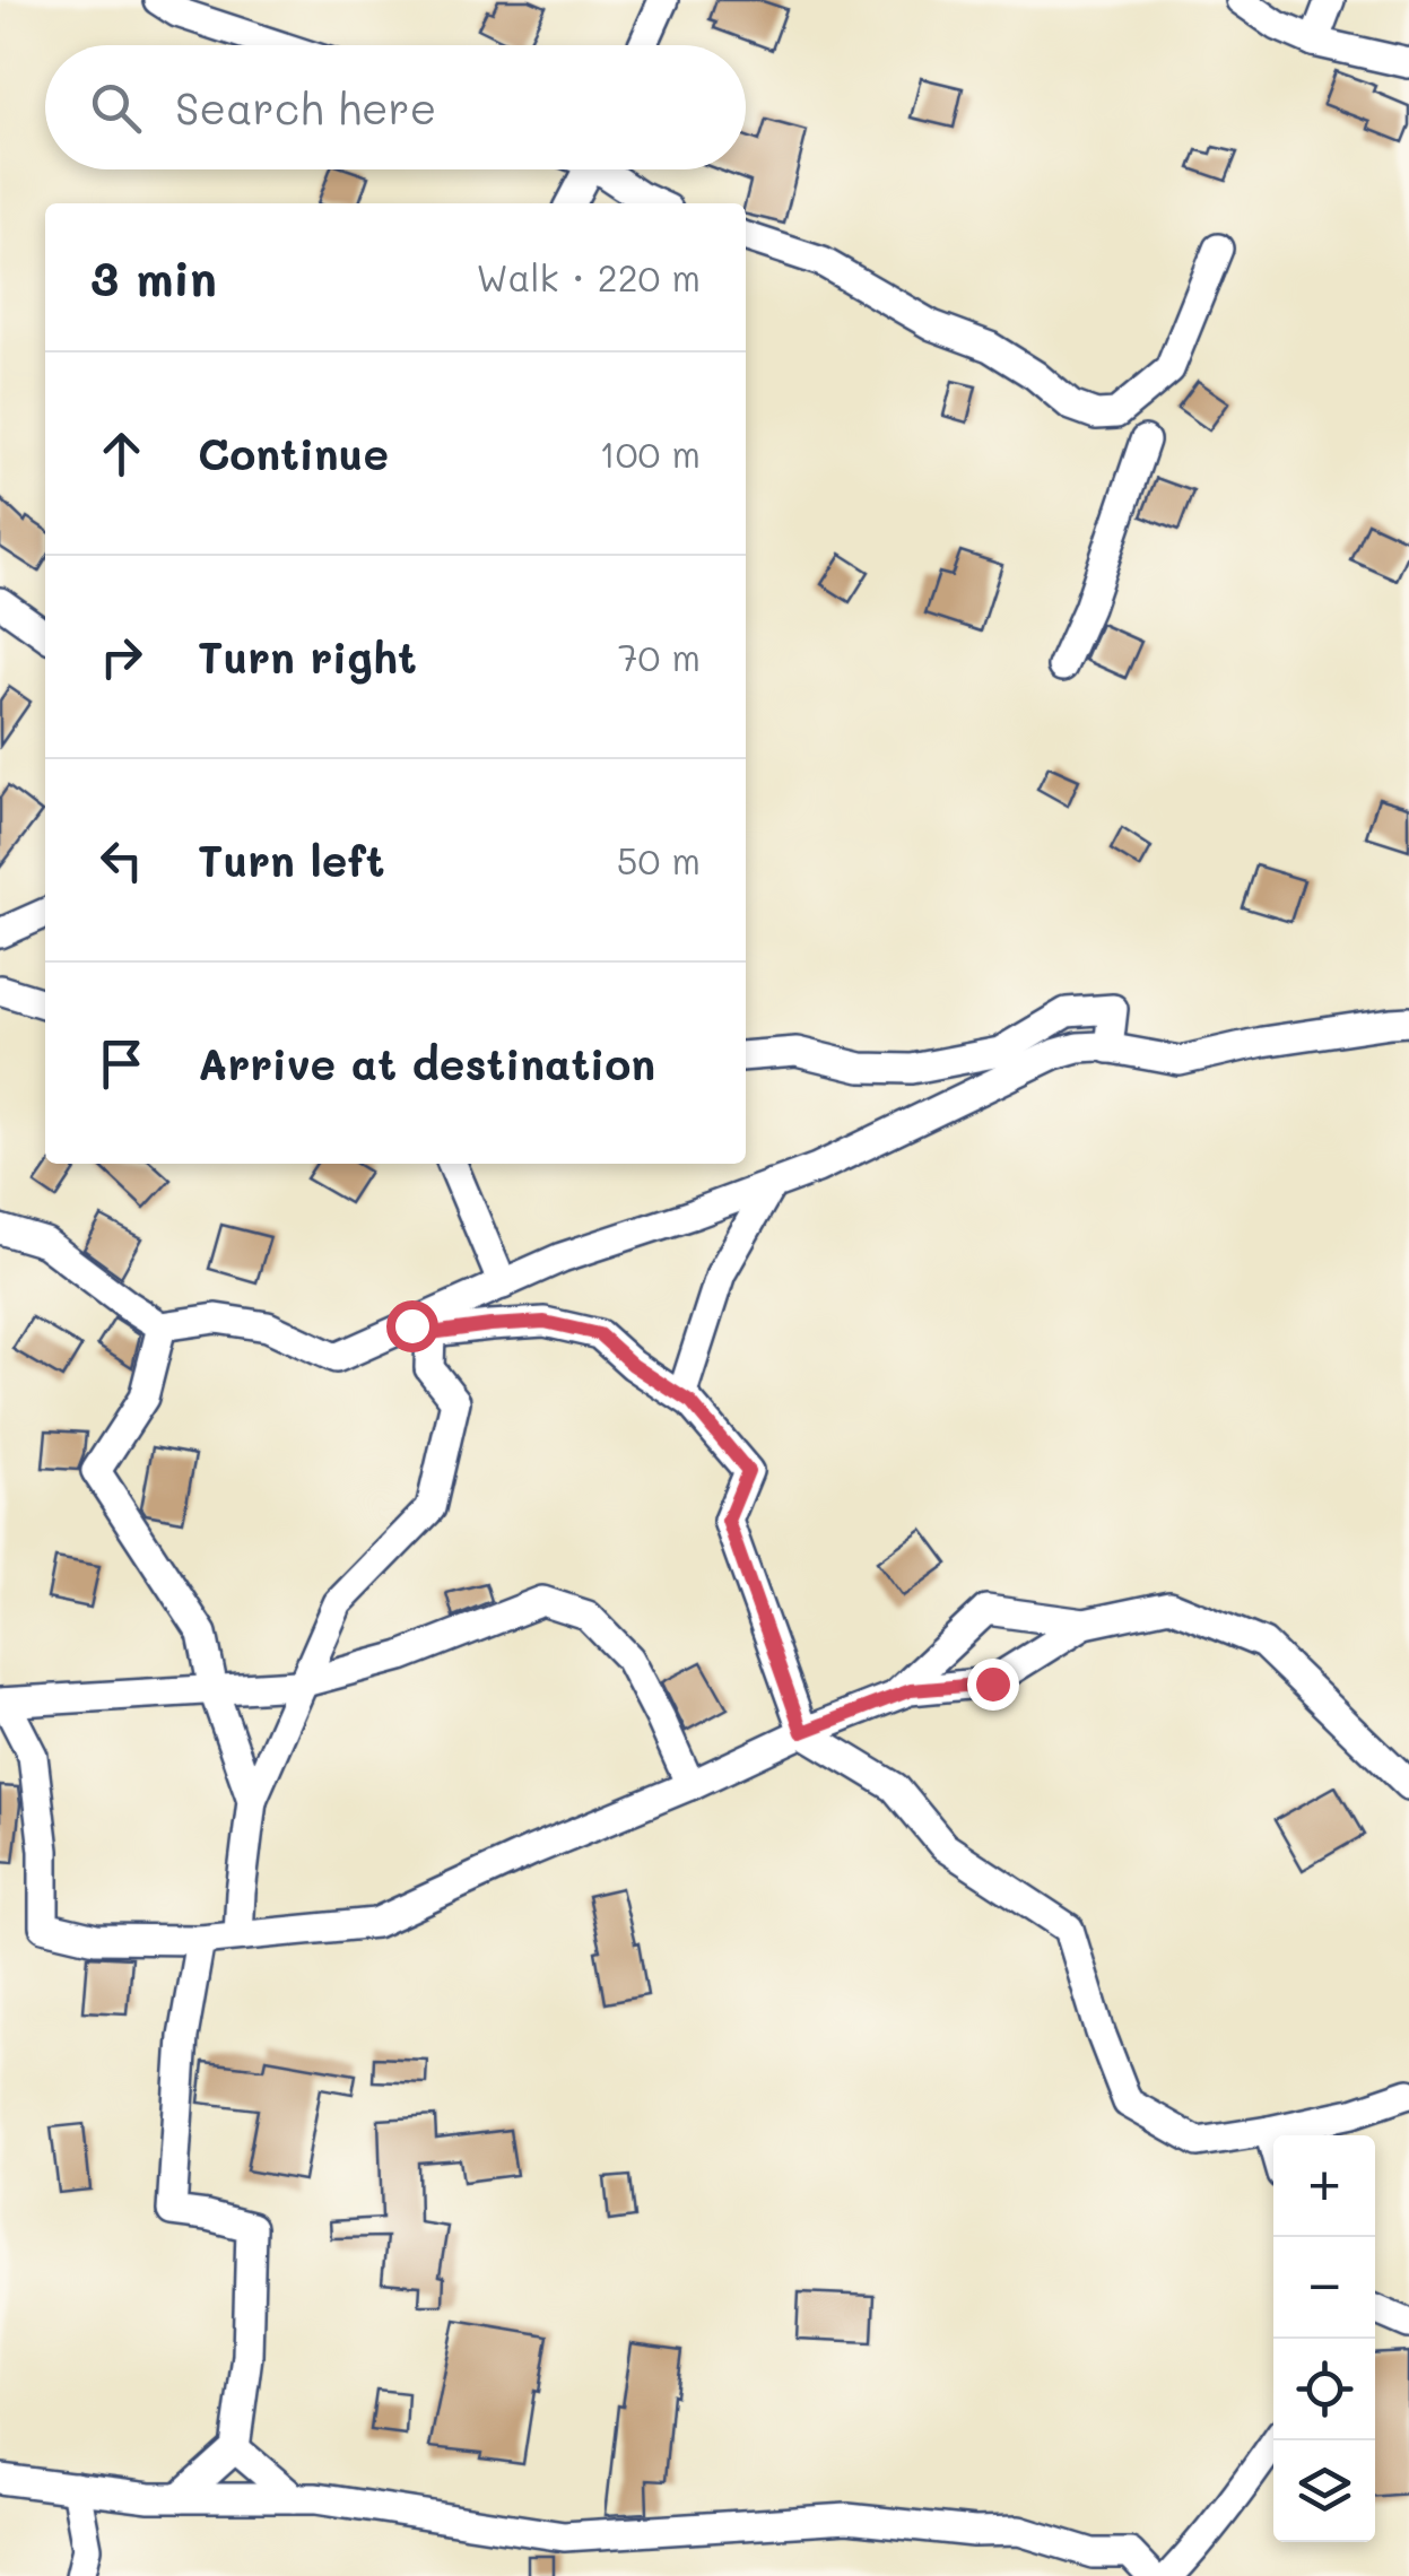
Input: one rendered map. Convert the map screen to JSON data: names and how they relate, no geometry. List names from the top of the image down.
{
  "page": {
    "search": "Search here",
    "heading": ["3 min", "Walk · 220 m"],
    "list": [
      ["Continue", "100 m"],
      ["Turn right", "70 m"],
      ["Turn left", "50 m"],
      "Arrive at destination"
    ],
    "map_buttons": ["+", "−"]
  }
}
